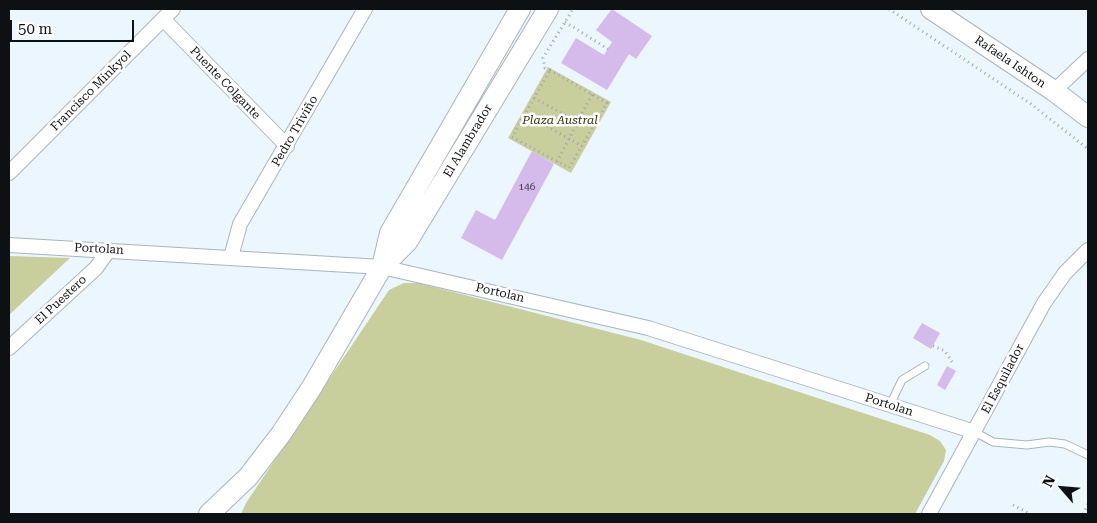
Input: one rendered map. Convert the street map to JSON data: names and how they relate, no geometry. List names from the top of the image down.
{
  "streets": {
    "main road": ["Rafaela Ishton", "El Alambrador"],
    "street": [
      "Puente Colgante",
      "Francisco Minkyol",
      "Pedro Triviño",
      "Portolan",
      "El Puestero",
      "El Esquilador"
    ]
  },
  "crossings": [
    ["Puente Colgante", "Francisco Minkyol"],
    ["Puente Colgante", "Pedro Triviño"],
    ["Pedro Triviño", "Portolan"],
    ["El Alambrador", "Portolan"],
    ["Portolan", "El Puestero"],
    ["Portolan", "El Esquilador"]
  ],
  "parks": ["Plaza Austral"],
  "house_numbers": ["146"],
  "scale_bar": "50 m",
  "north": "top left"
}
